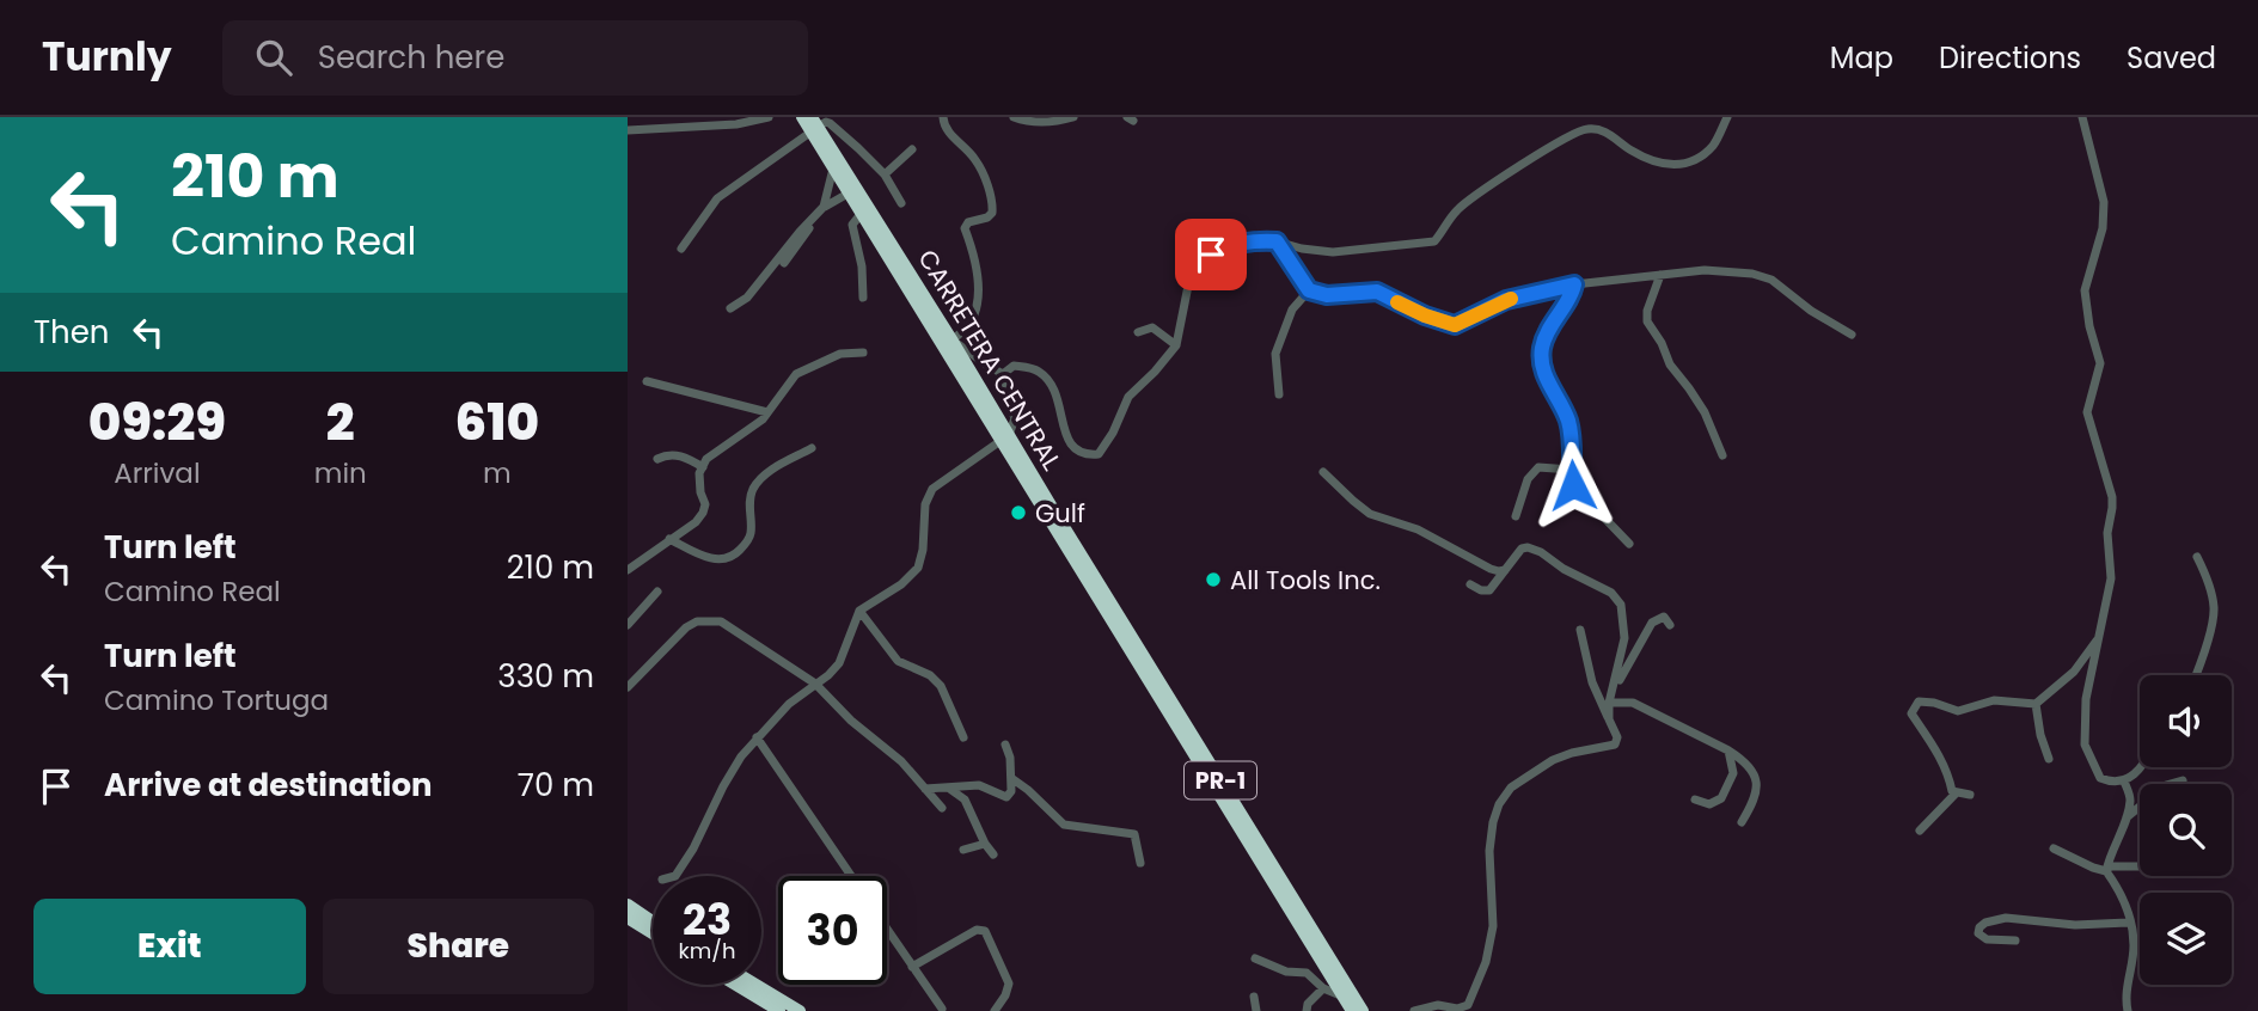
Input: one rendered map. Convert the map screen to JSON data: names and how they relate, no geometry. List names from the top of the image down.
{
  "streets": {
    "highway": ["CARRETERA CENTRAL", "PR-1"]
  },
  "places": ["Gulf", "All Tools Inc."],
  "page": {
    "header": "Turnly",
    "search": "Search here",
    "nav": ["Map", "Directions", "Saved"],
    "turn": ["210 m", "Camino Real"],
    "then": "Then",
    "eta": [
      "09:29",
      "Arrival",
      "2",
      "min",
      "610",
      "m"
    ],
    "list": [
      {
        "name": "Turn left",
        "note": "Camino Real",
        "value": "210 m"
      },
      {
        "name": "Turn left",
        "note": "Camino Tortuga",
        "value": "330 m"
      },
      {
        "name": "Arrive at destination",
        "value": "70 m"
      }
    ],
    "speed": "23 km/h",
    "limit": "30",
    "buttons": ["Exit", "Share"]
  }
}
